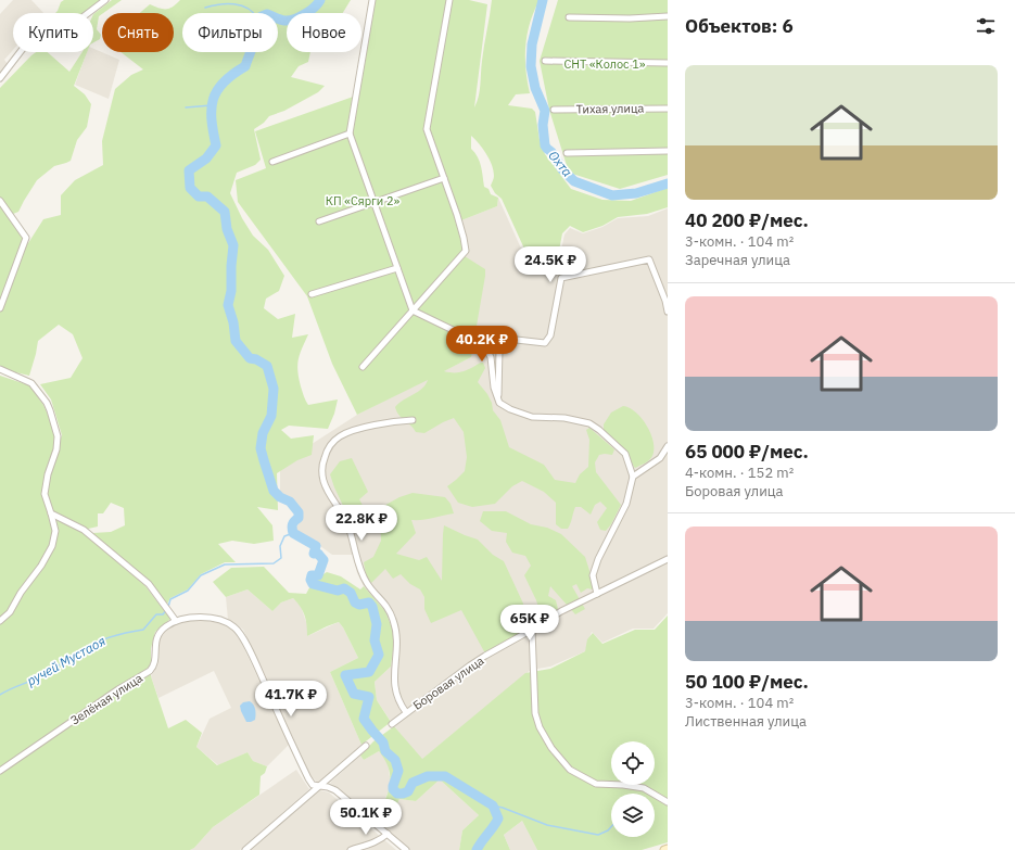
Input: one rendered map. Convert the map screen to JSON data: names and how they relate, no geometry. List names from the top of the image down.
{
  "streets": {
    "street": ["Тихая улица", "Боровая улица", "Зелёная улица"]
  },
  "water": ["Охта", "ручей Мустаоя"],
  "parks": ["СНТ «Колос 1»", "КП «Сярги 2»"],
  "page": {
    "heading": "Объектов: 6",
    "chip": [
      "Купить",
      "Снять",
      "Фильтры",
      "Новое"
    ],
    "list": [
      {
        "name": "40 200 ₽/мес.",
        "note": "3-комн. · 104 m² · Заречная улица"
      },
      {
        "name": "65 000 ₽/мес.",
        "note": "4-комн. · 152 m² · Боровая улица"
      },
      {
        "name": "50 100 ₽/мес.",
        "note": "3-комн. · 104 m² · Лиственная улица"
      }
    ],
    "price": [
      "24.5K ₽",
      "40.2K ₽",
      "22.8K ₽",
      "65K ₽",
      "41.7K ₽",
      "50.1K ₽"
    ]
  }
}
